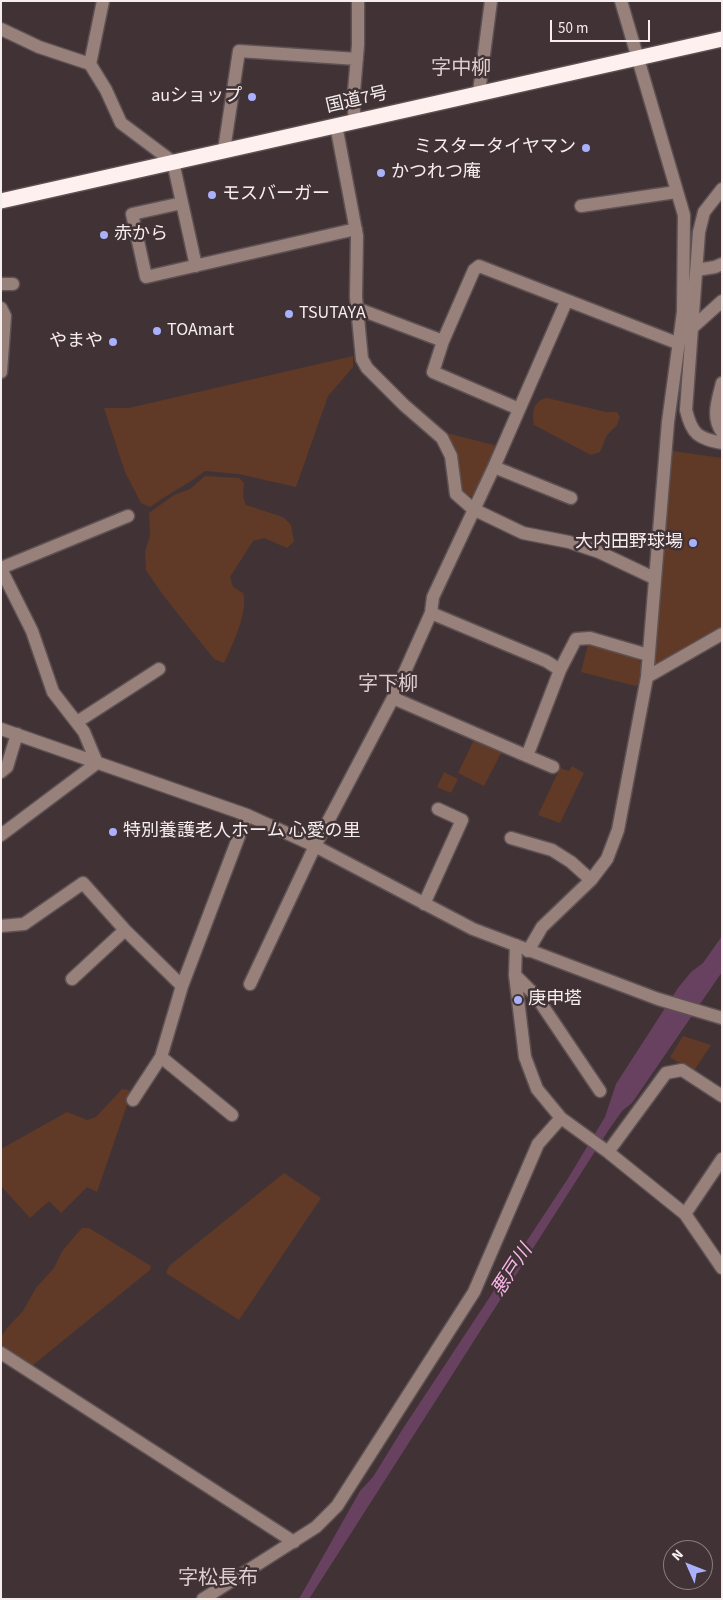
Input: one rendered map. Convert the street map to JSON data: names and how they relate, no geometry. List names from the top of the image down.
{
  "streets": {
    "highway": ["国道7号"]
  },
  "districts": ["字中柳", "字下柳", "字松長布"],
  "water": ["悪戸川"],
  "places": [
    "auショップ",
    "ミスタータイヤマン",
    "かつれつ庵",
    "モスバーガー",
    "赤から",
    "TSUTAYA",
    "TOAmart",
    "やまや",
    "大内田野球場",
    "特別養護老人ホーム 心愛の里",
    "庚申塔"
  ],
  "scale_bar": "50 m",
  "north": "top left"
}
